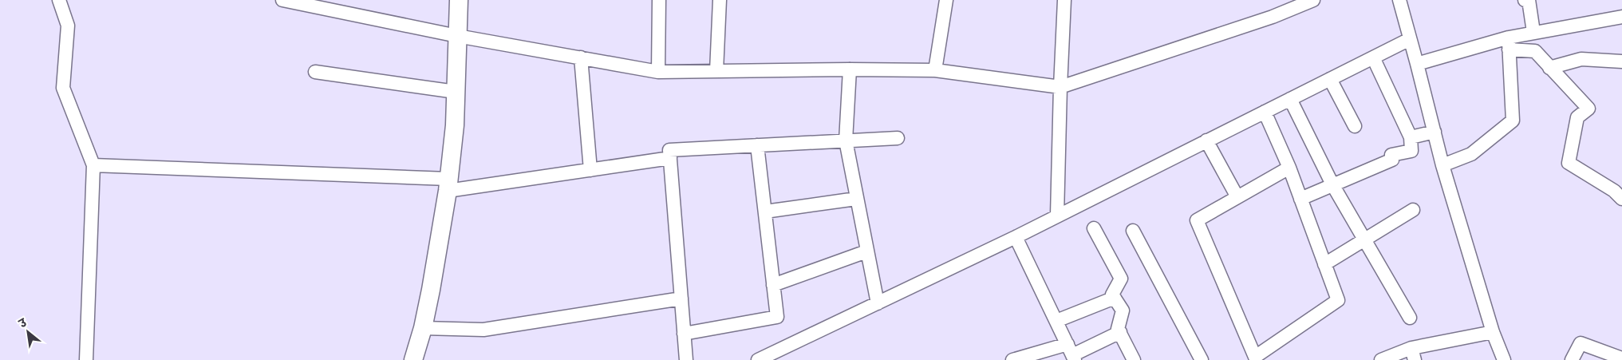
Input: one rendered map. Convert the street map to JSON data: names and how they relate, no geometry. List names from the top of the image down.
{
  "north": "top left"
}
